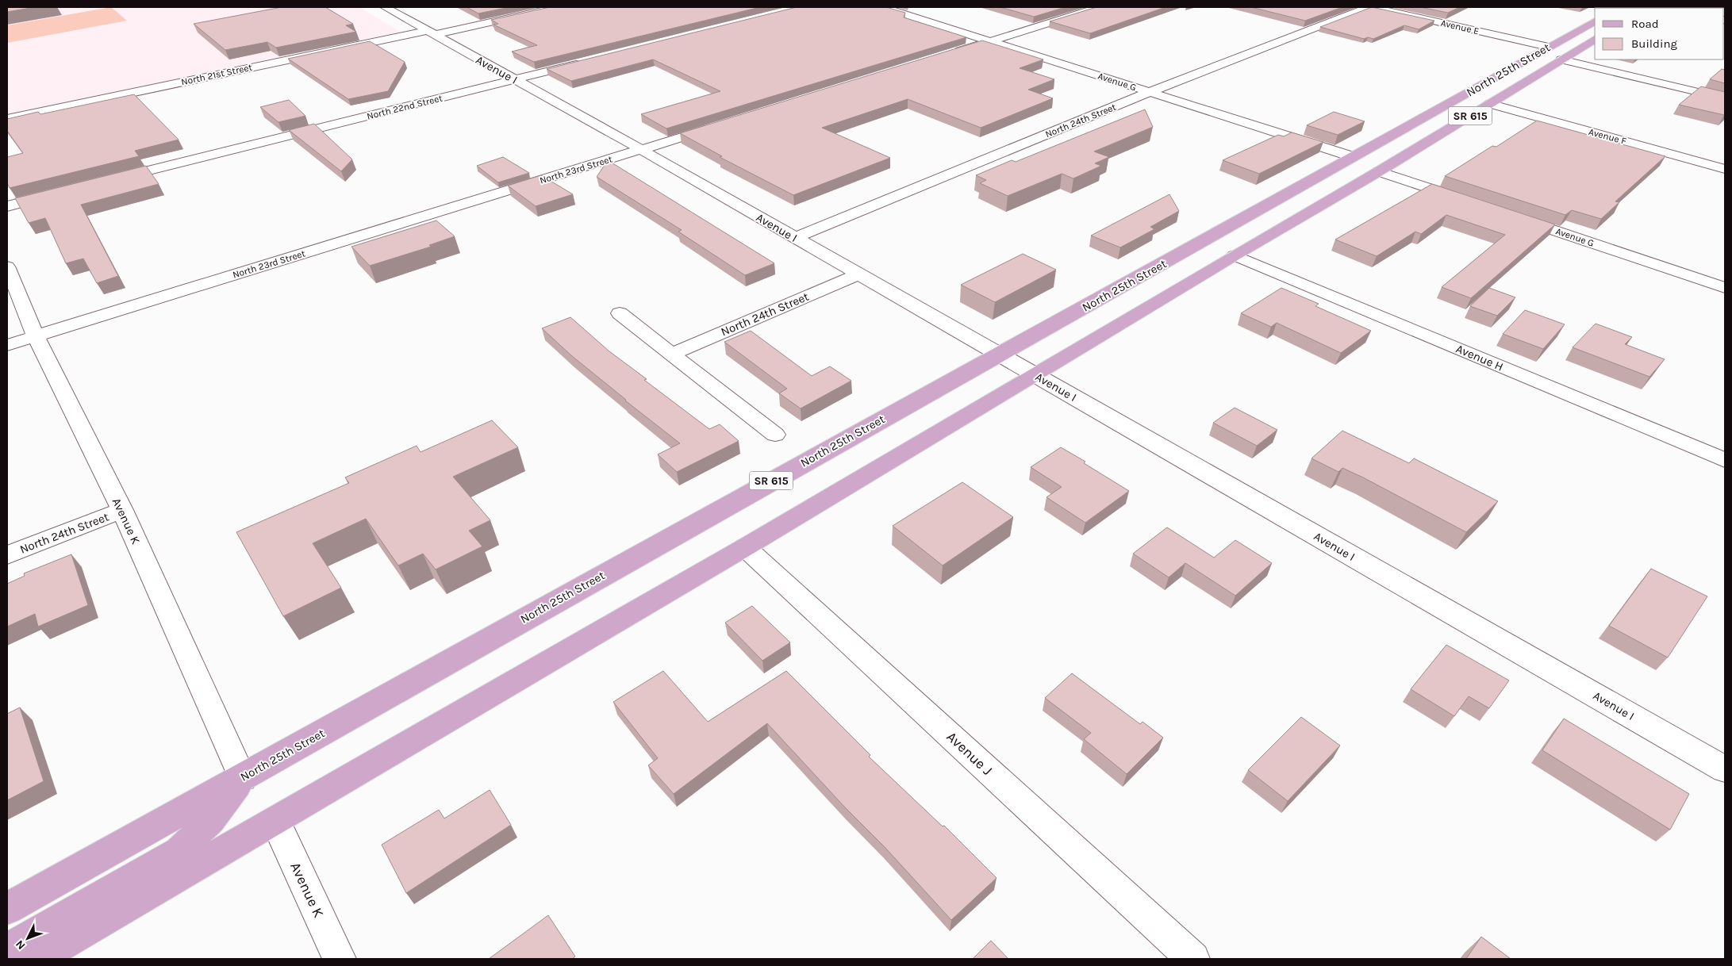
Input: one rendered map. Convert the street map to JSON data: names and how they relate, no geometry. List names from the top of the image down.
{
  "streets": {
    "main road": ["North 25th Street", "SR 615"],
    "street": [
      "Avenue E",
      "Avenue I",
      "North 21st Street",
      "Avenue G",
      "North 22nd Street",
      "North 24th Street",
      "Avenue F",
      "North 23rd Street",
      "Avenue H",
      "Avenue K",
      "Avenue J"
    ]
  },
  "crossings": [
    ["Avenue E", "North 25th Street"],
    ["Avenue I", "North 25th Street"],
    ["Avenue I", "North 21st Street"],
    ["Avenue I", "North 22nd Street"],
    ["Avenue I", "North 24th Street"],
    ["Avenue I", "North 23rd Street"],
    ["North 25th Street", "Avenue G"],
    ["North 25th Street", "Avenue F"],
    ["North 25th Street", "Avenue H"],
    ["North 25th Street", "Avenue K"],
    ["North 25th Street", "Avenue J"],
    ["Avenue G", "North 24th Street"],
    ["North 24th Street", "Avenue K"],
    ["North 23rd Street", "Avenue K"]
  ],
  "legend": ["Road", "Building"],
  "north": "bottom left"
}
